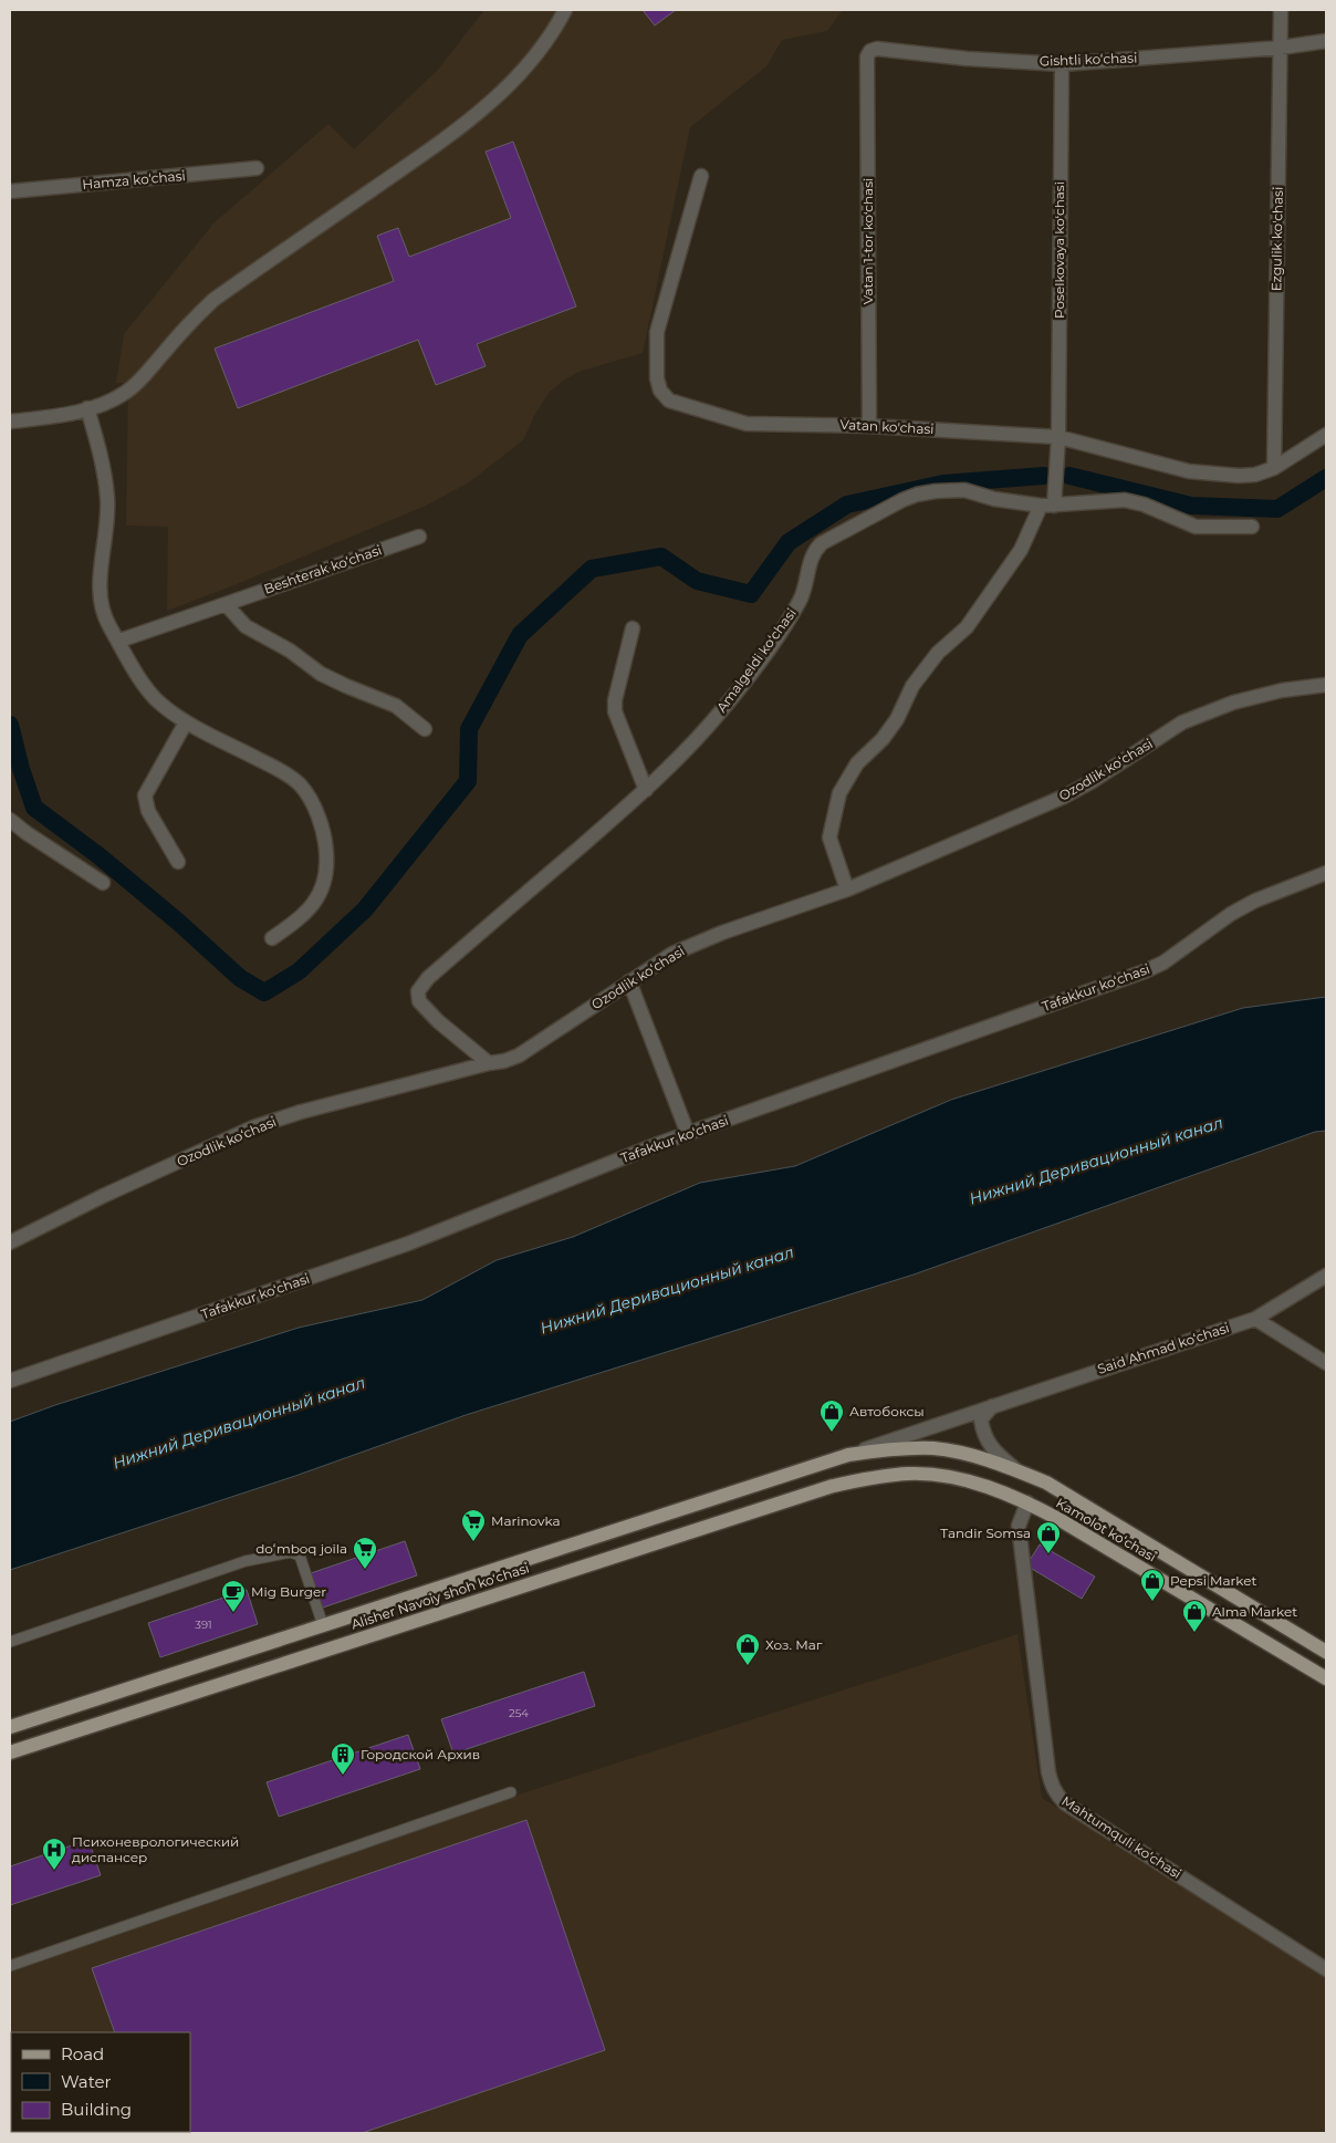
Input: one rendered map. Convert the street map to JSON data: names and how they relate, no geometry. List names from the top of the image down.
{
  "streets": {
    "main road": ["Kamolot ko‘chasi", "Alisher Navoiy shoh koʻchasi"],
    "street": [
      "Gishtli ko‘chasi",
      "Hamza ko‘chasi",
      "Ezgulik ko'chasi",
      "Vatan 1-tor ko‘chasi",
      "Poselkovaya ko‘chasi",
      "Vatan ko'chasi",
      "Beshterak ko‘chasi",
      "Amalgeldi ko‘chasi",
      "Ozodlik ko‘chasi",
      "Tafakkur ko‘chasi",
      "Said Ahmad ko‘chasi",
      "Mahtumquli ko‘chasi"
    ]
  },
  "crossings": [
    ["Gishtli ko‘chasi", "Ezgulik ko'chasi"],
    ["Gishtli ko‘chasi", "Vatan 1-tor ko‘chasi"],
    ["Gishtli ko‘chasi", "Poselkovaya ko‘chasi"],
    ["Ezgulik ko'chasi", "Vatan ko'chasi"],
    ["Vatan 1-tor ko‘chasi", "Vatan ko'chasi"],
    ["Poselkovaya ko‘chasi", "Vatan ko'chasi"],
    ["Poselkovaya ko‘chasi", "Amalgeldi ko‘chasi"],
    ["Amalgeldi ko‘chasi", "Ozodlik ko‘chasi"],
    ["Said Ahmad ko‘chasi", "Alisher Navoiy shoh koʻchasi"],
    ["Kamolot ko‘chasi", "Alisher Navoiy shoh koʻchasi"],
    ["Kamolot ko‘chasi", "Mahtumquli ko‘chasi"]
  ],
  "water": ["Нижний Деривационный канал"],
  "places": {
    "shop": [
      "Автобоксы",
      "Tandir Somsa",
      "Pepsi Market",
      "Alma Market",
      "Хоз. Маг"
    ],
    "supermarket": ["Marinovka", "doʻmboq joila"],
    "cafe": ["Mig Burger"],
    "building": ["Городской Архив"],
    "hospital": ["Психоневрологический диспансер"]
  },
  "house_numbers": ["391", "254"],
  "legend": ["Road", "Water", "Building"]
}
